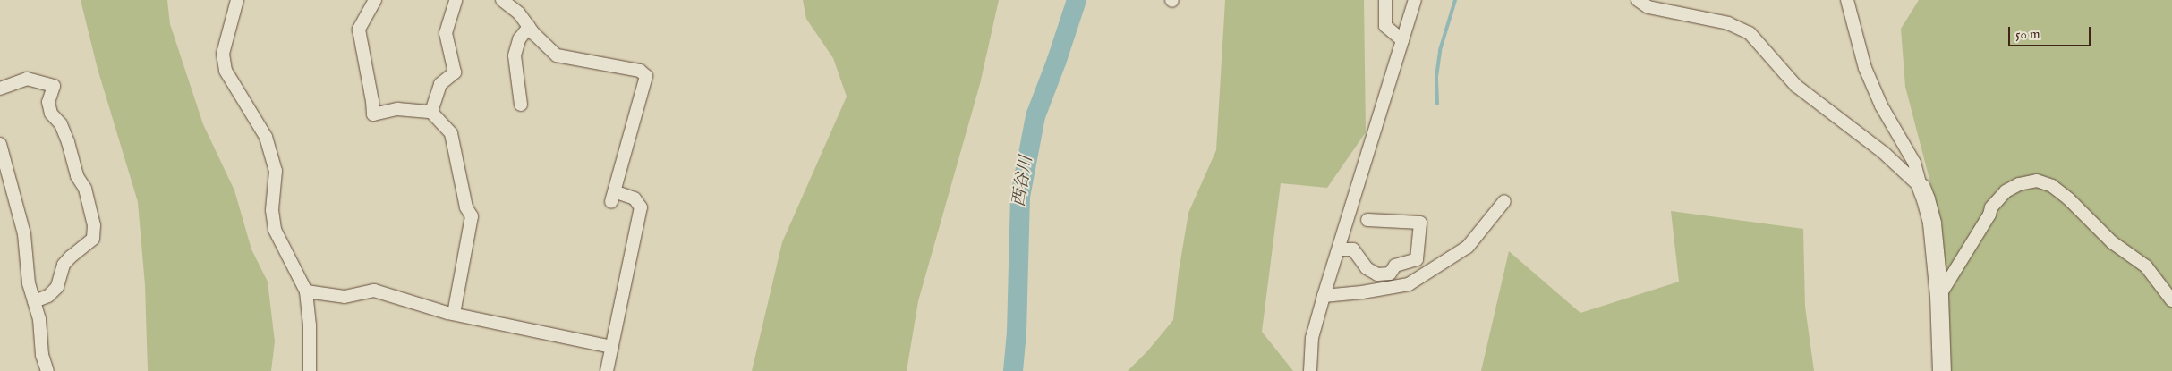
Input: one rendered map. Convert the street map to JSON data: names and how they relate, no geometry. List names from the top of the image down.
{
  "water": ["西谷川"],
  "scale_bar": "50 m"
}
